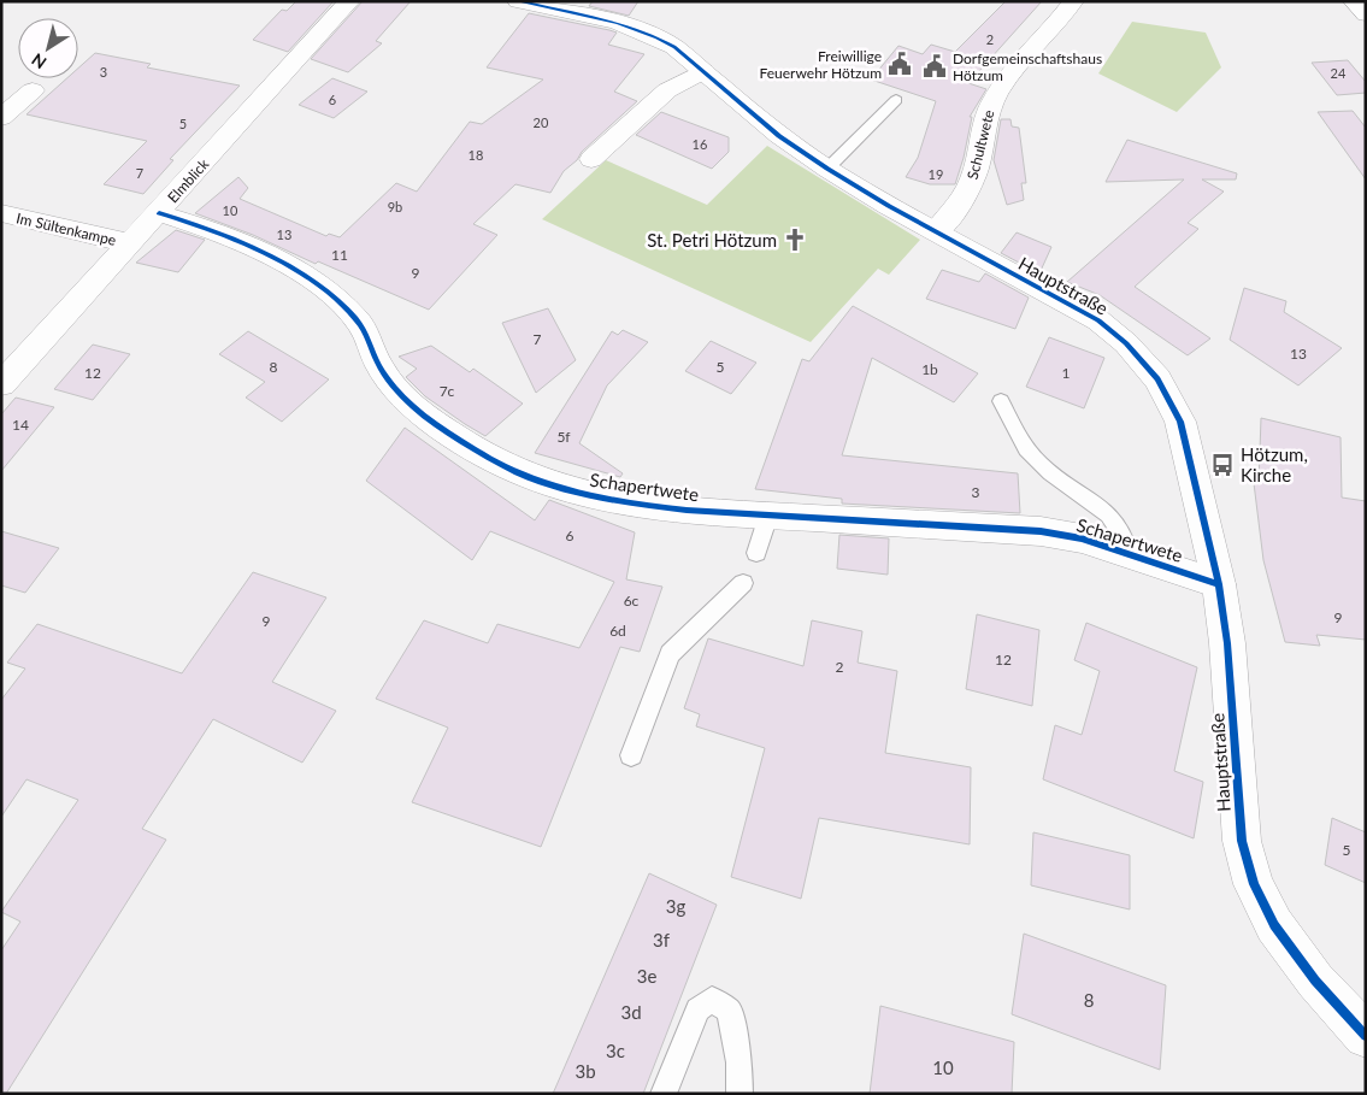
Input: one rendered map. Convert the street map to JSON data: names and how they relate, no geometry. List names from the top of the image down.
{
  "streets": {
    "street": [
      "Schultwete",
      "Elmblick",
      "Im Sültenkampe",
      "Hauptstraße",
      "Schapertwete"
    ]
  },
  "crossings": [
    ["Schultwete", "Hauptstraße"],
    ["Elmblick", "Im Sültenkampe"],
    ["Elmblick", "Schapertwete"],
    ["Hauptstraße", "Schapertwete"]
  ],
  "places": {
    "public building": ["Freiwillige Feuerwehr Hötzum", "Dorfgemeinschaftshaus Hötzum"],
    "church": ["St. Petri Hötzum"],
    "bus stop": ["Hötzum, Kirche"]
  },
  "house_numbers": [
    "2",
    "3",
    "24",
    "6",
    "20",
    "5",
    "16",
    "18",
    "7",
    "19",
    "9b",
    "10",
    "13",
    "11",
    "9",
    "7",
    "13",
    "8",
    "5",
    "1b",
    "12",
    "1",
    "7c",
    "14",
    "5f",
    "3",
    "6",
    "6c",
    "9",
    "9",
    "6d",
    "12",
    "2",
    "5",
    "3g",
    "3f",
    "3e",
    "8",
    "3d",
    "3c",
    "10",
    "3b"
  ],
  "north": "bottom left"
}
